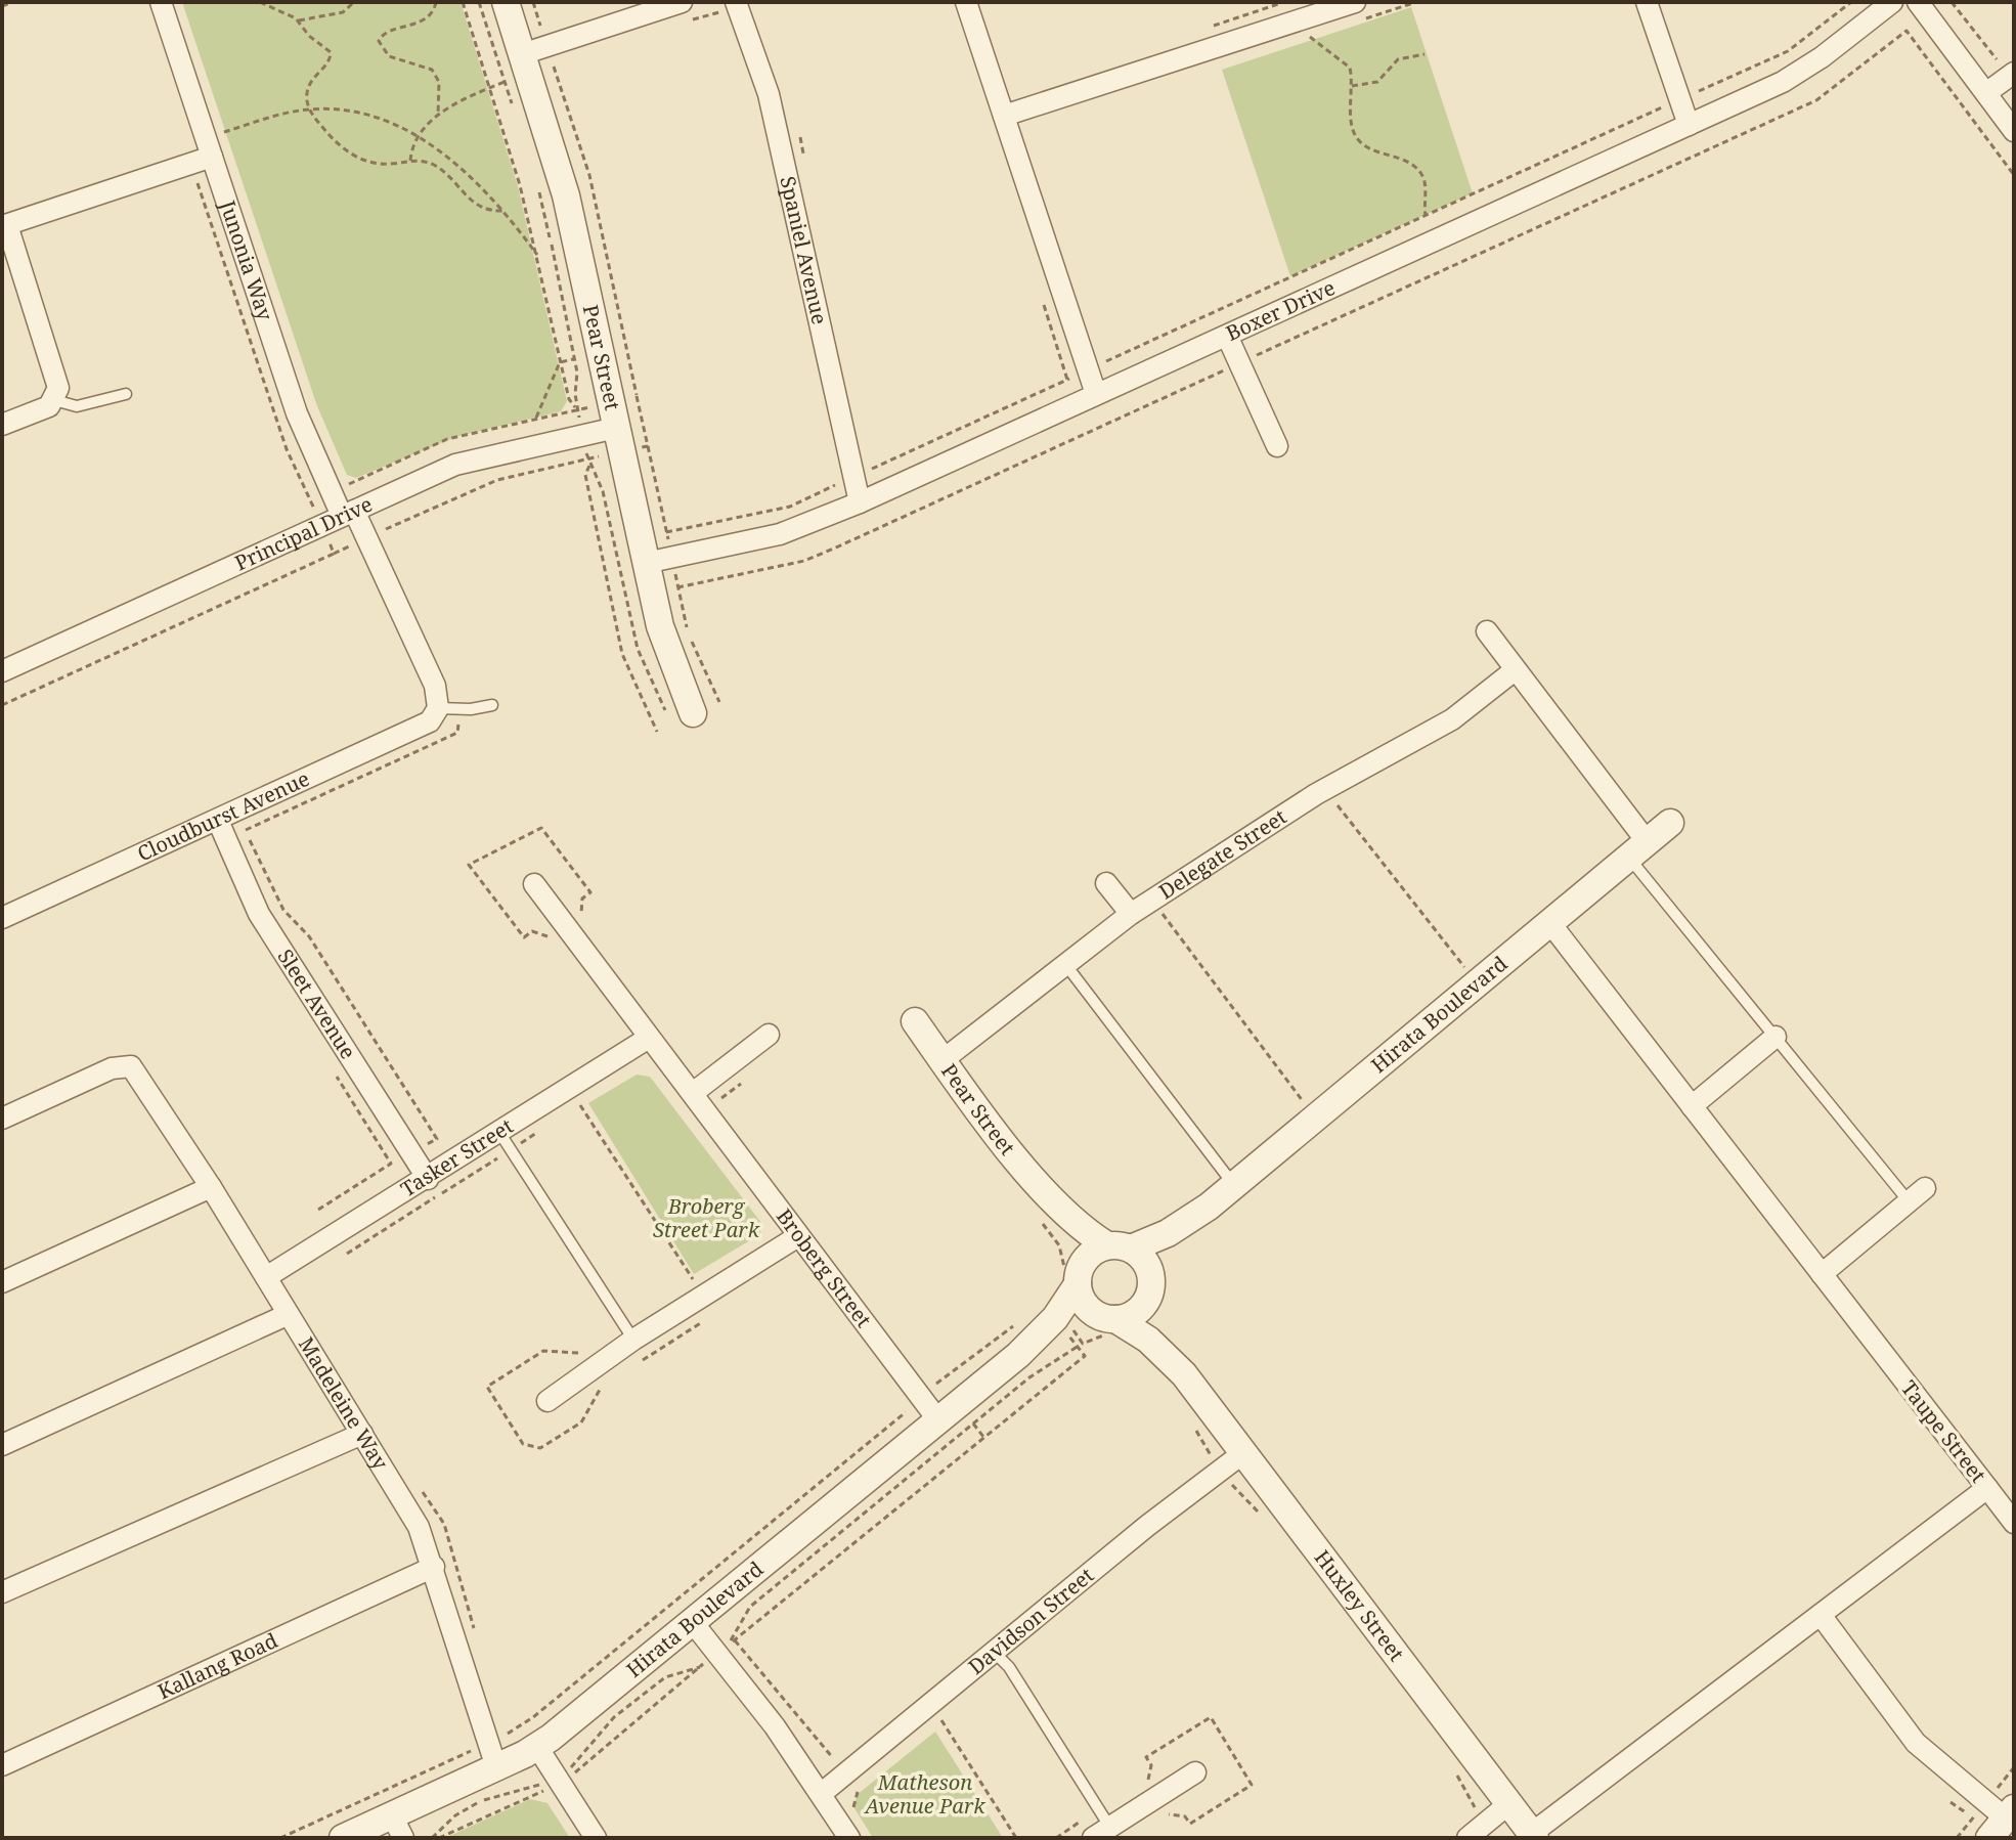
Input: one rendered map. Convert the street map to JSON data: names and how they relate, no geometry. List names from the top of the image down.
{
  "streets": {
    "street": [
      "Spaniel Avenue",
      "Junonia Way",
      "Boxer Drive",
      "Pear Street",
      "Principal Drive",
      "Cloudburst Avenue",
      "Delegate Street",
      "Sleet Avenue",
      "Hirata Boulevard",
      "Tasker Street",
      "Broberg Street",
      "Madeleine Way",
      "Taupe Street",
      "Huxley Street",
      "Davidson Street",
      "Kallang Road"
    ]
  },
  "crossings": [
    ["Spaniel Avenue", "Boxer Drive"],
    ["Junonia Way", "Principal Drive"],
    ["Boxer Drive", "Pear Street"],
    ["Pear Street", "Principal Drive"],
    ["Pear Street", "Delegate Street"],
    ["Pear Street", "Hirata Boulevard"],
    ["Pear Street", "Huxley Street"],
    ["Cloudburst Avenue", "Sleet Avenue"],
    ["Sleet Avenue", "Tasker Street"],
    ["Hirata Boulevard", "Broberg Street"],
    ["Hirata Boulevard", "Madeleine Way"],
    ["Hirata Boulevard", "Taupe Street"],
    ["Hirata Boulevard", "Huxley Street"],
    ["Tasker Street", "Broberg Street"],
    ["Tasker Street", "Madeleine Way"],
    ["Madeleine Way", "Kallang Road"],
    ["Taupe Street", "Huxley Street"],
    ["Huxley Street", "Davidson Street"]
  ],
  "parks": ["Broberg Street Park", "Matheson Avenue Park"]
}
